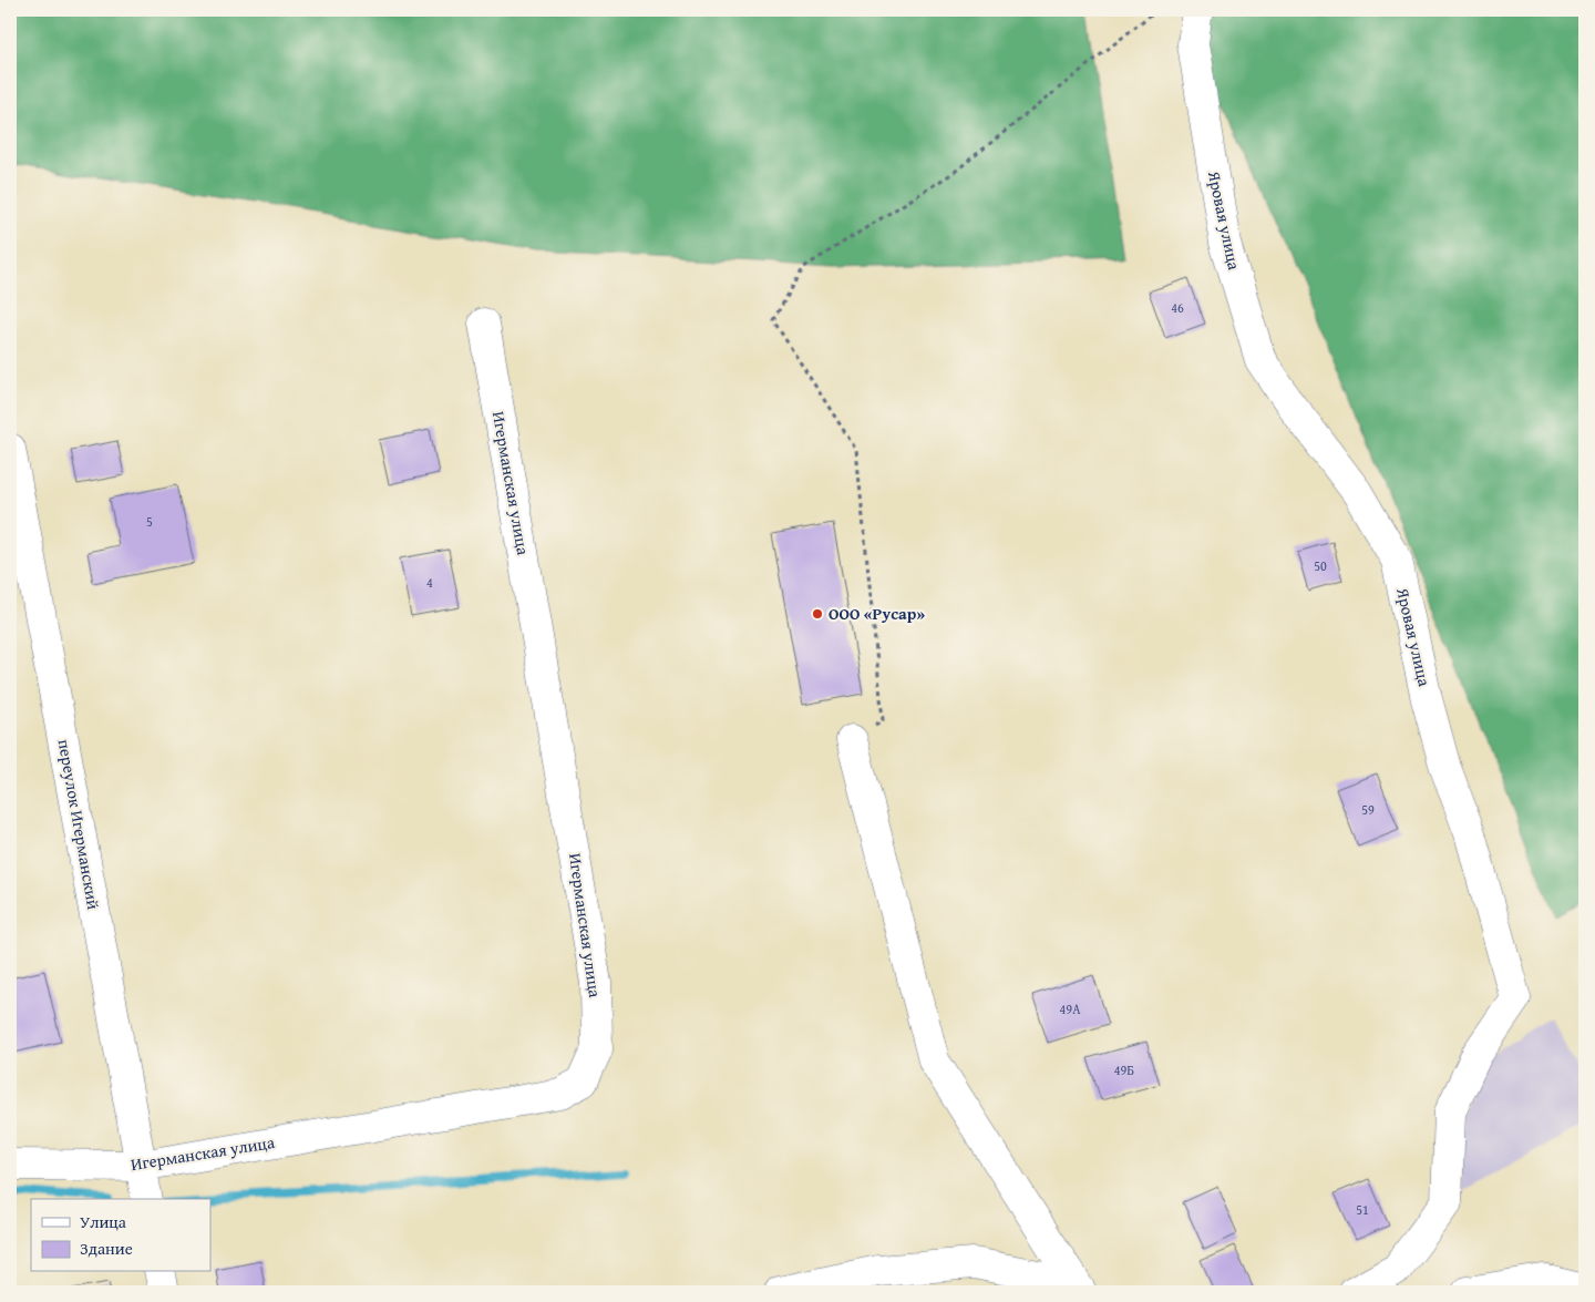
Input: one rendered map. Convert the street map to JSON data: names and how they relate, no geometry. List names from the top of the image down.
{
  "streets": {
    "street": ["Яровая улица", "Игерманская улица", "переулок Игерманский"]
  },
  "crossings": [
    ["Игерманская улица", "переулок Игерманский"]
  ],
  "places": ["ООО «Русар»"],
  "house_numbers": [
    "46",
    "5",
    "50",
    "4",
    "59",
    "49А",
    "49Б",
    "51"
  ],
  "legend": ["Улица", "Здание"]
}
